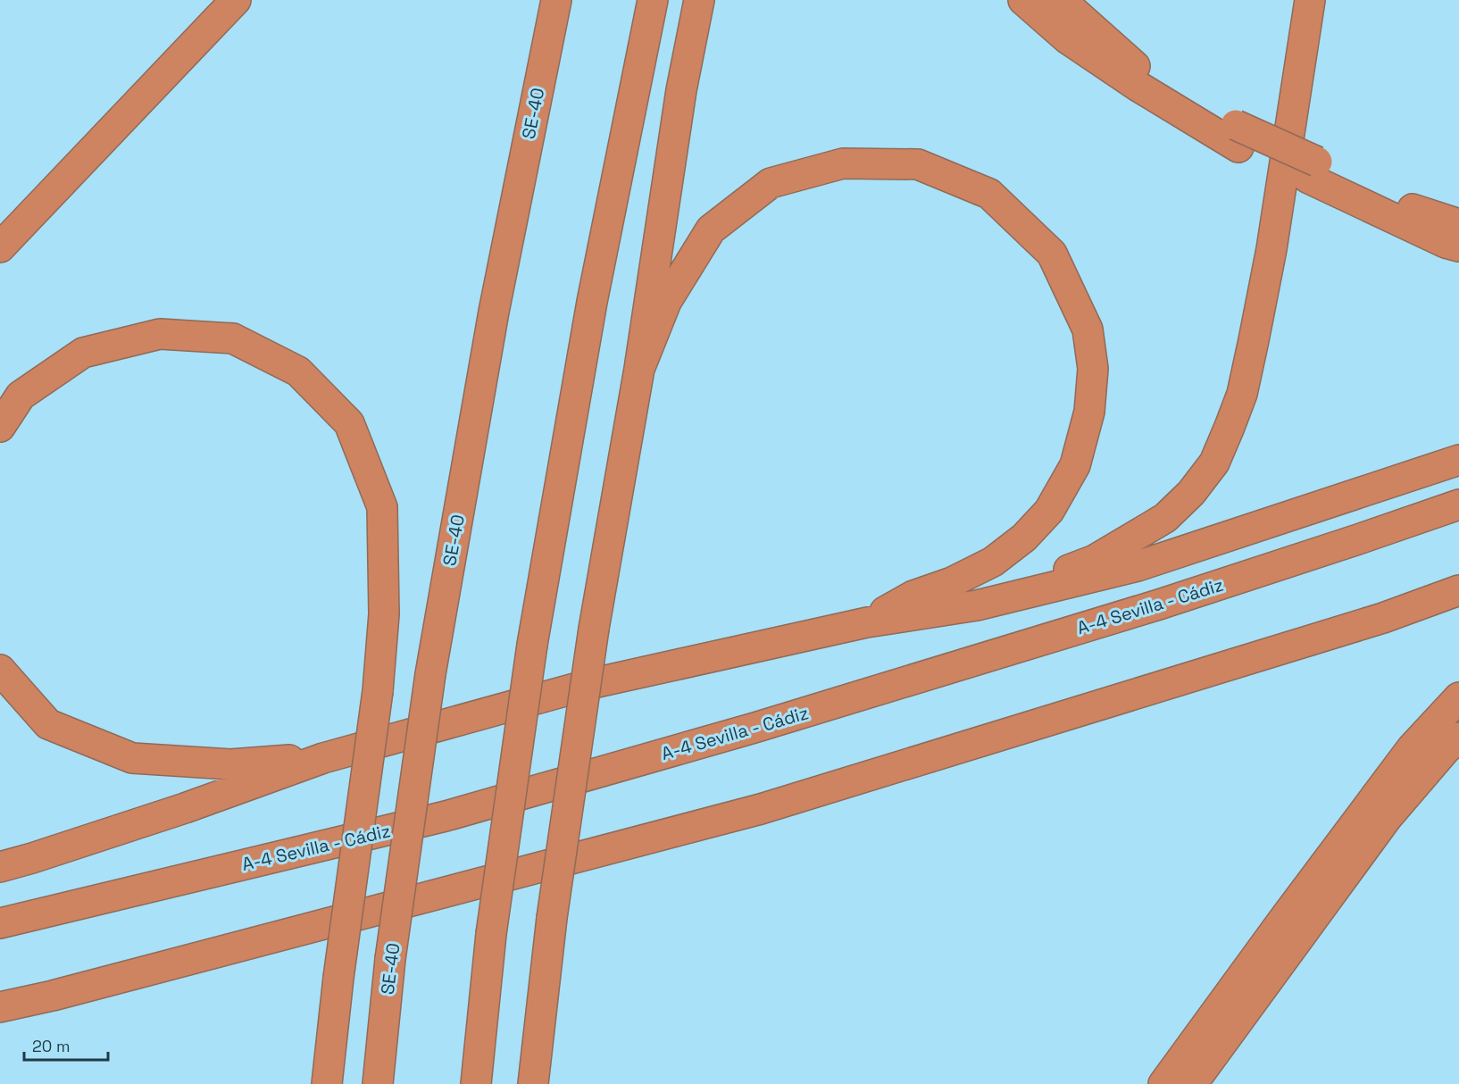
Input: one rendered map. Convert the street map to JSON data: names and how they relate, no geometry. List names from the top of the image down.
{
  "streets": {
    "highway": ["SE-40", "A-4 Sevilla - Cádiz"]
  },
  "scale_bar": "20 m"
}
